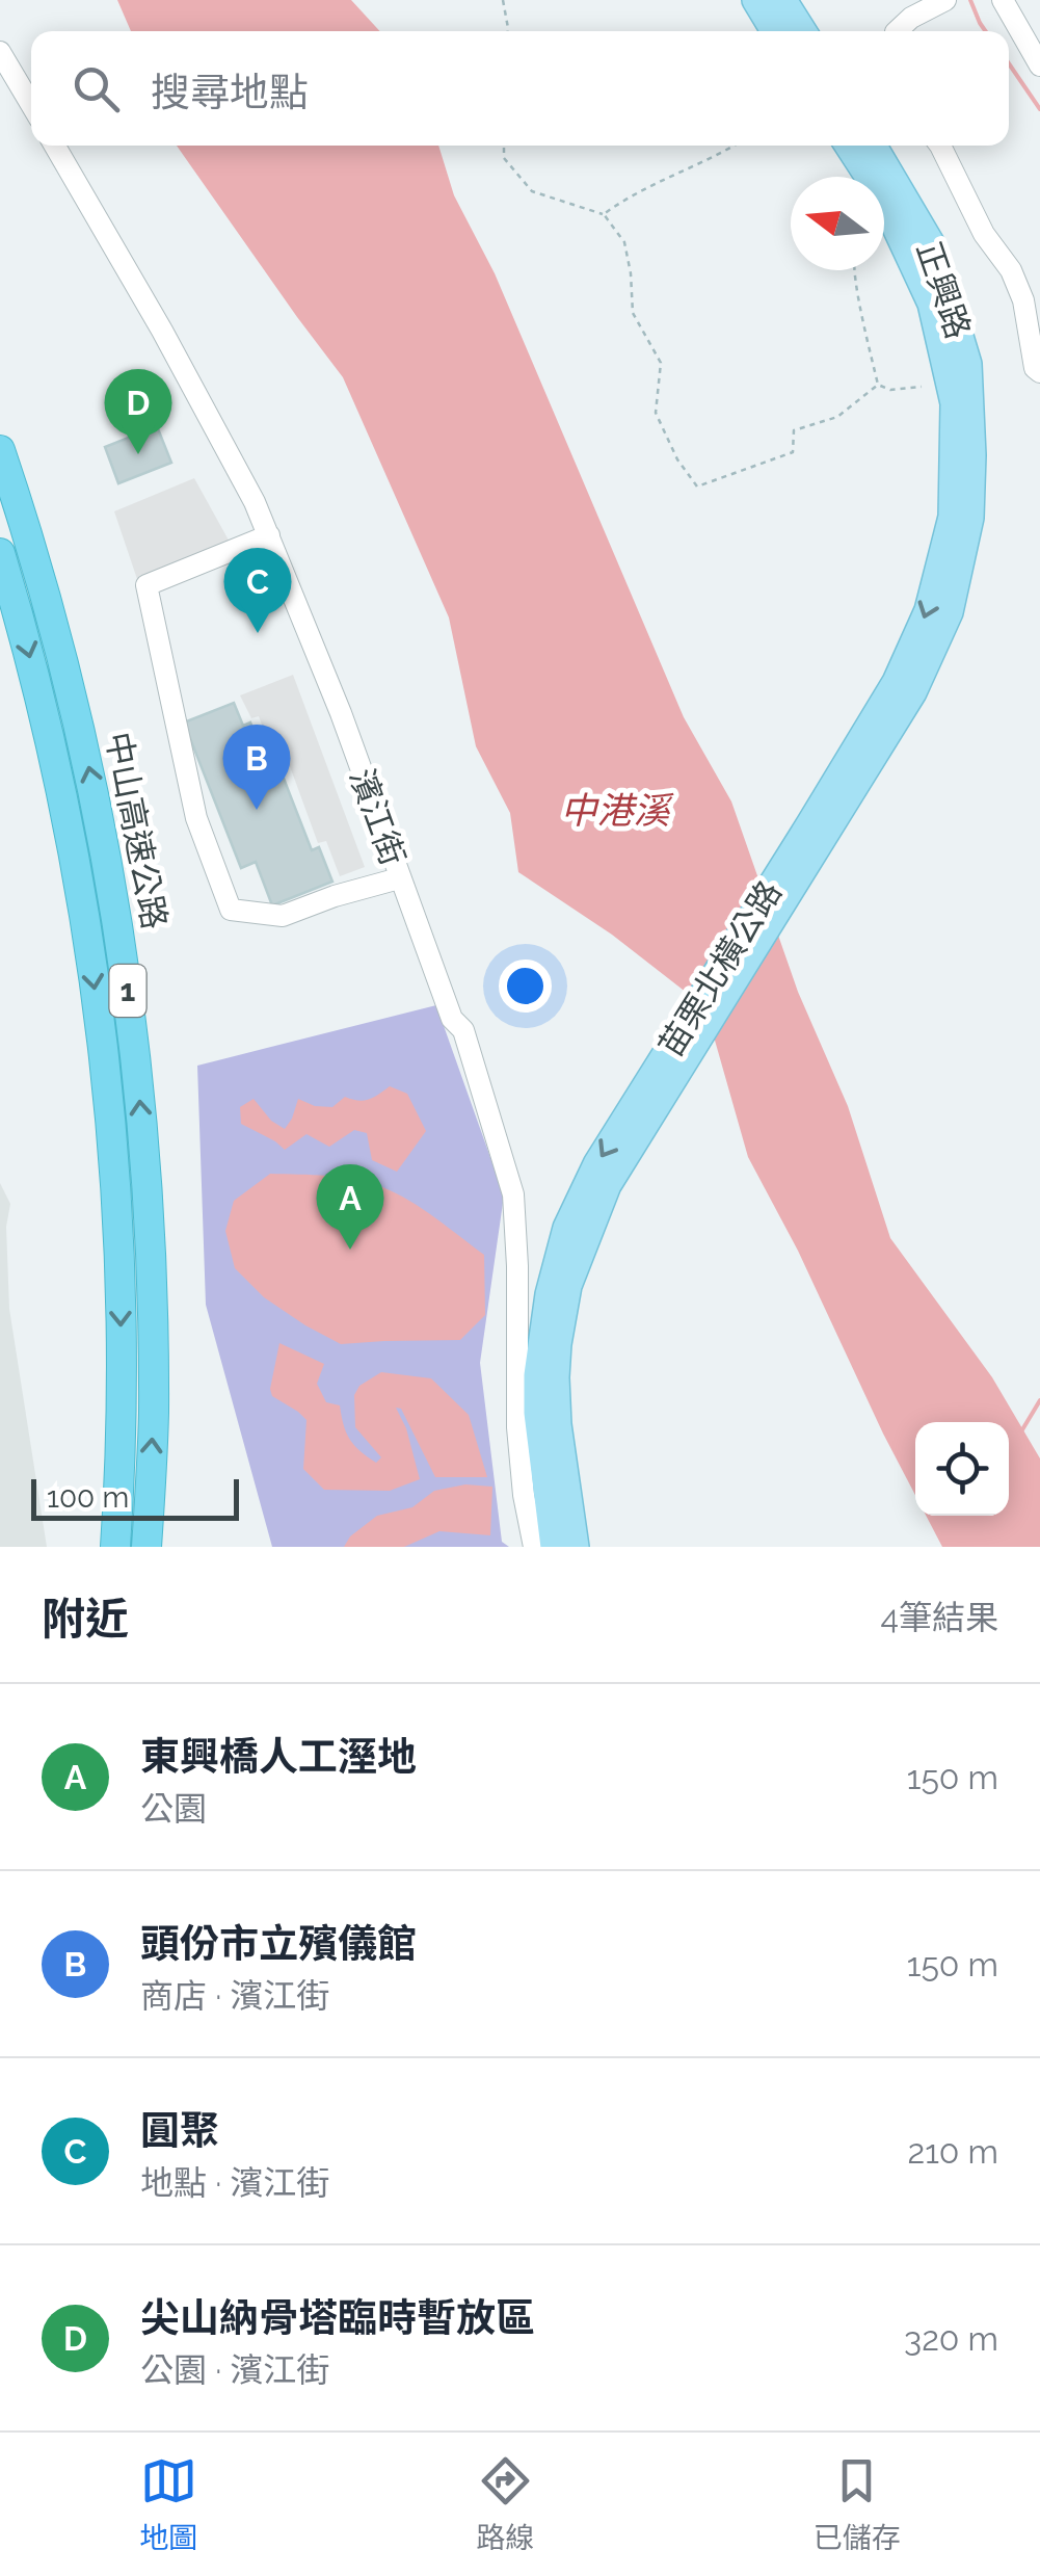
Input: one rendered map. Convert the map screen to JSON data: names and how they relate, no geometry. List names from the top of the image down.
{
  "streets": {
    "highway": ["中山高速公路", "1"],
    "main road": ["正興路", "苗栗北橫公路"],
    "street": ["濱江街"]
  },
  "crossings": [
    ["正興路", "苗栗北橫公路"]
  ],
  "water": ["中港溪"],
  "scale_bar": "100 m",
  "north": "left",
  "page": {
    "search": "搜尋地點",
    "pins": [
      "D",
      "C",
      "B",
      "A"
    ],
    "scale": "100 m",
    "heading": ["附近", "4筆結果"],
    "list": [
      {
        "mark": "A",
        "name": "東興橋人工溼地",
        "note": "公園",
        "value": "150 m"
      },
      {
        "mark": "B",
        "name": "頭份市立殯儀館",
        "note": "商店 · 濱江街",
        "value": "150 m"
      },
      {
        "mark": "C",
        "name": "圓聚",
        "note": "地點 · 濱江街",
        "value": "210 m"
      },
      {
        "mark": "D",
        "name": "尖山納骨塔臨時暫放區",
        "note": "公園 · 濱江街",
        "value": "320 m"
      }
    ],
    "nav": ["地圖", "路線", "已儲存"]
  }
}
